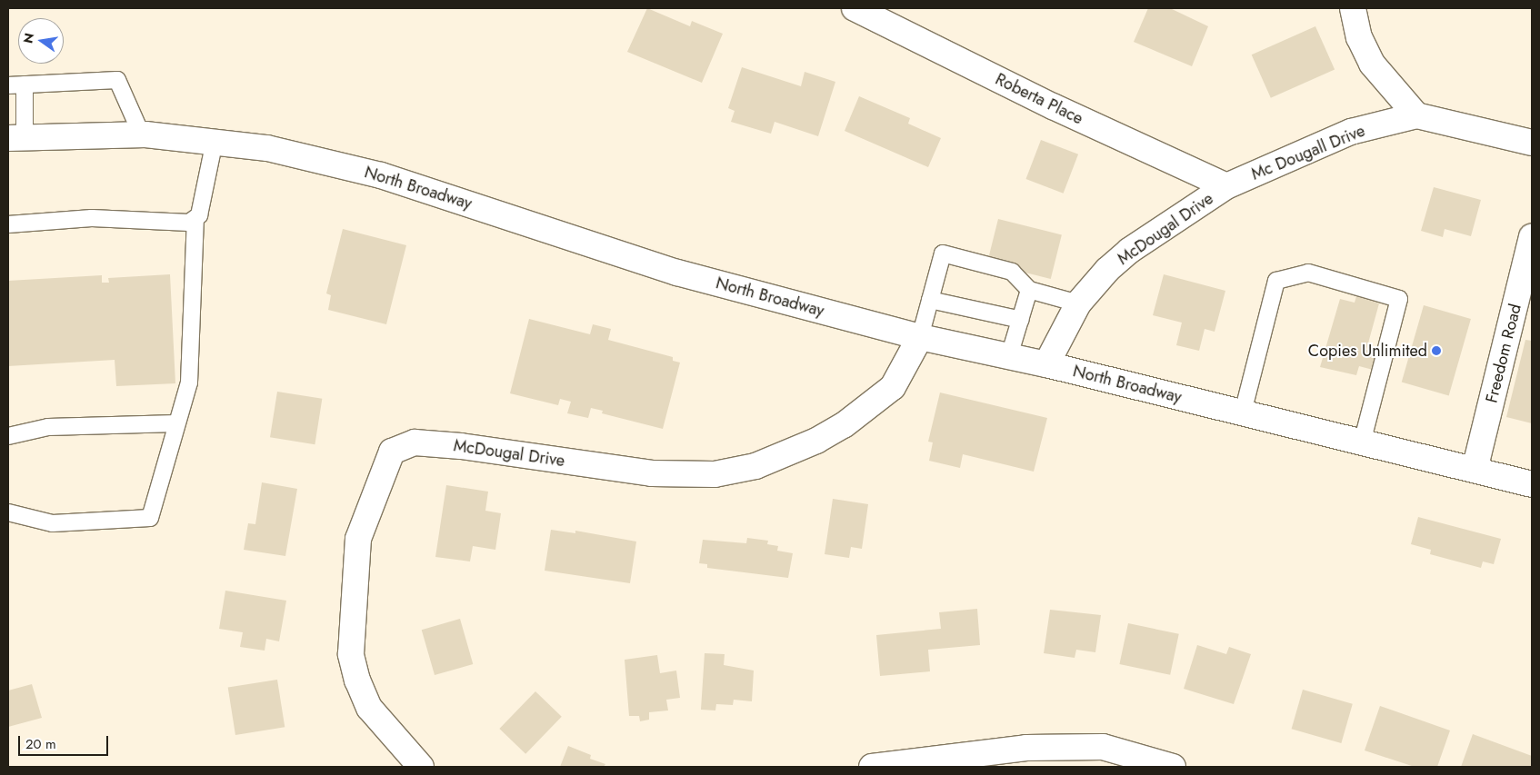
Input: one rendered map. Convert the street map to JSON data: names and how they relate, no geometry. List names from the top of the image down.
{
  "streets": {
    "street": [
      "Roberta Place",
      "Mc Dougall Drive",
      "North Broadway",
      "McDougal Drive",
      "Freedom Road"
    ]
  },
  "crossings": [
    ["Roberta Place", "Mc Dougall Drive"],
    ["Roberta Place", "McDougal Drive"],
    ["Mc Dougall Drive", "McDougal Drive"],
    ["North Broadway", "McDougal Drive"],
    ["North Broadway", "Freedom Road"]
  ],
  "places": ["Copies Unlimited"],
  "scale_bar": "20 m",
  "north": "left"
}
